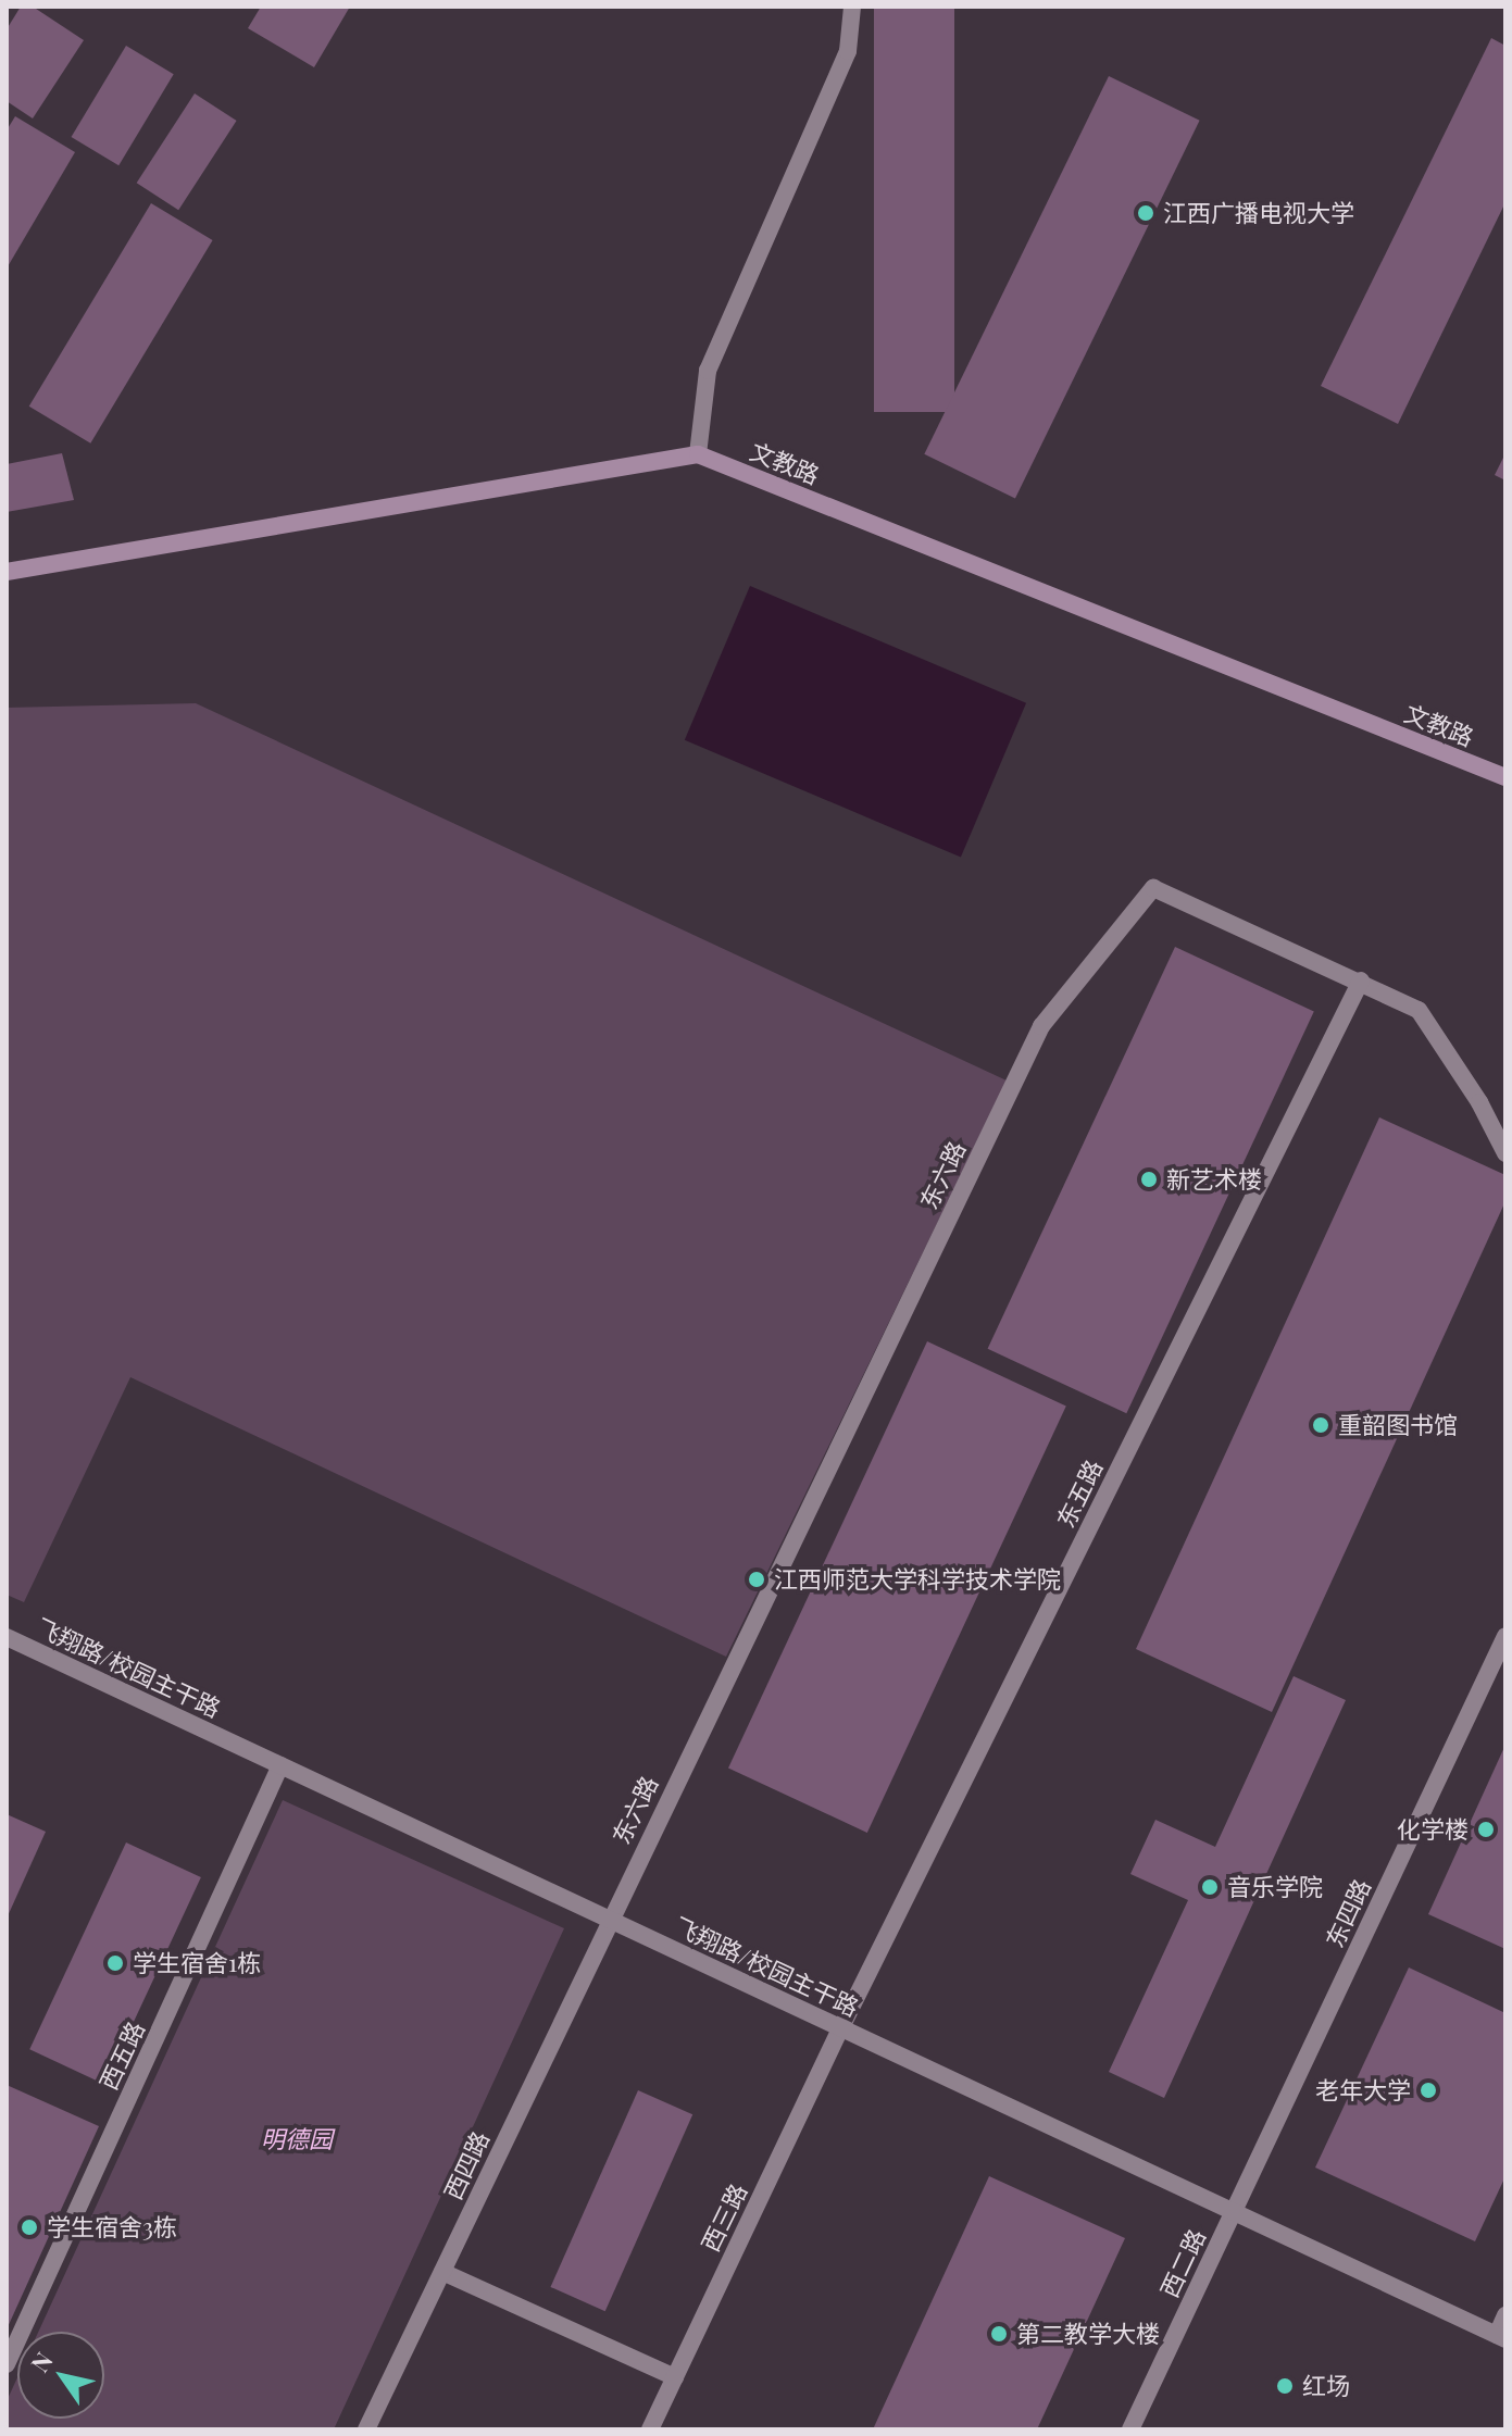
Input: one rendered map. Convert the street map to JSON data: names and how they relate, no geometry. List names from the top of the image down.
{
  "streets": {
    "street": [
      "文教路",
      "东六路",
      "东五路",
      "飞翔路/校园主干路",
      "东四路",
      "西五路",
      "西四路",
      "西三路",
      "西二路"
    ]
  },
  "crossings": [
    ["东六路", "东五路"],
    ["东六路", "飞翔路/校园主干路"],
    ["东六路", "西四路"],
    ["东五路", "飞翔路/校园主干路"],
    ["东五路", "西三路"],
    ["飞翔路/校园主干路", "东四路"],
    ["飞翔路/校园主干路", "西五路"],
    ["飞翔路/校园主干路", "西四路"],
    ["飞翔路/校园主干路", "西三路"],
    ["飞翔路/校园主干路", "西二路"],
    ["东四路", "西二路"]
  ],
  "parks": ["明德园"],
  "places": [
    "江西广播电视大学",
    "新艺术楼",
    "重韶图书馆",
    "江西师范大学科学技术学院",
    "化学楼",
    "音乐学院",
    "学生宿舍1栋",
    "老年大学",
    "学生宿舍3栋",
    "第二教学大楼",
    "红场"
  ],
  "north": "top left"
}
